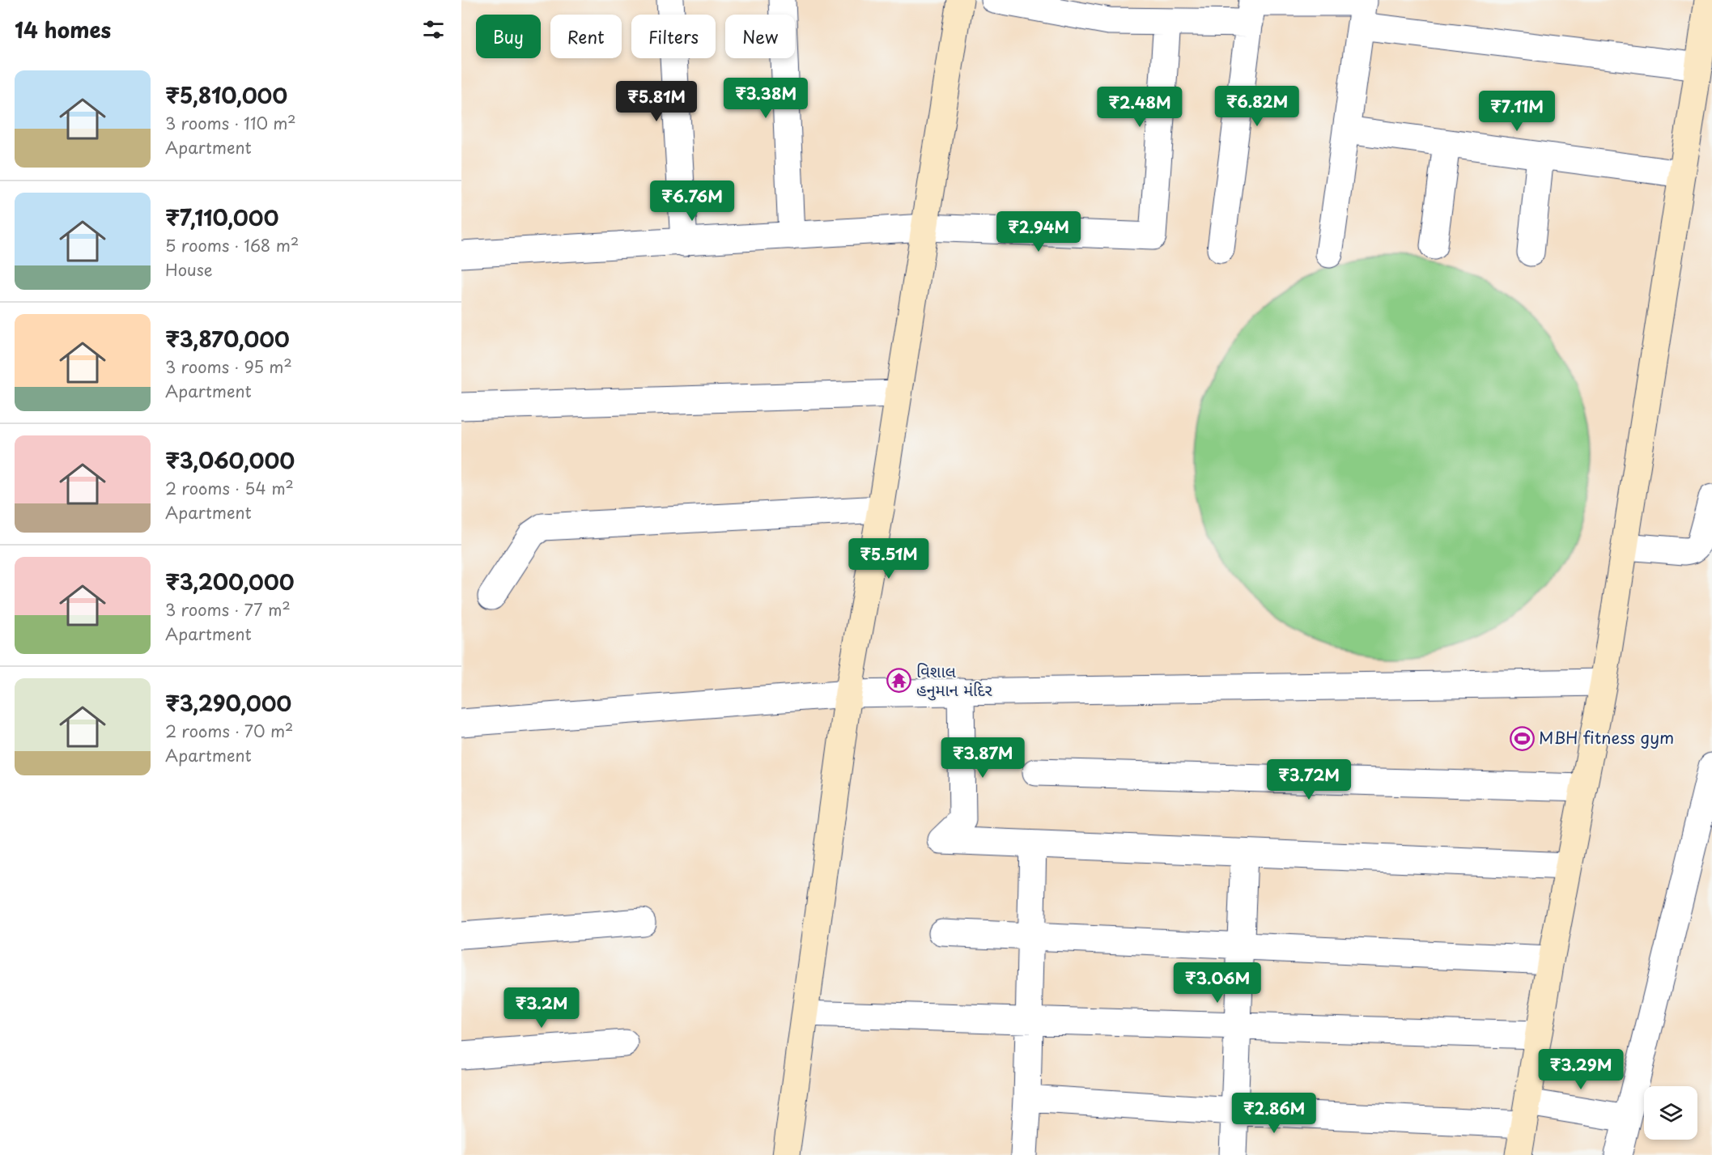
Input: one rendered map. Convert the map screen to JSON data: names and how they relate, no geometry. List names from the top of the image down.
{
  "places": {
    "temple": ["વિશાલ હનુમાન મંદિર"],
    "sports": ["MBH fitness gym"]
  },
  "page": {
    "heading": "14 homes",
    "chip": [
      "Buy",
      "Rent",
      "Filters",
      "New"
    ],
    "list": [
      {
        "name": "₹5,810,000",
        "note": "3 rooms · 110 m² · Apartment"
      },
      {
        "name": "₹7,110,000",
        "note": "5 rooms · 168 m² · House"
      },
      {
        "name": "₹3,870,000",
        "note": "3 rooms · 95 m² · Apartment"
      },
      {
        "name": "₹3,060,000",
        "note": "2 rooms · 54 m² · Apartment"
      },
      {
        "name": "₹3,200,000",
        "note": "3 rooms · 77 m² · Apartment"
      },
      {
        "name": "₹3,290,000",
        "note": "2 rooms · 70 m² · Apartment"
      }
    ],
    "price": [
      "₹3.38M",
      "₹5.81M",
      "₹6.82M",
      "₹2.48M",
      "₹7.11M",
      "₹6.76M",
      "₹2.94M",
      "₹5.51M",
      "₹3.87M",
      "₹3.72M",
      "₹3.06M",
      "₹3.2M",
      "₹3.29M",
      "₹2.86M"
    ]
  }
}
